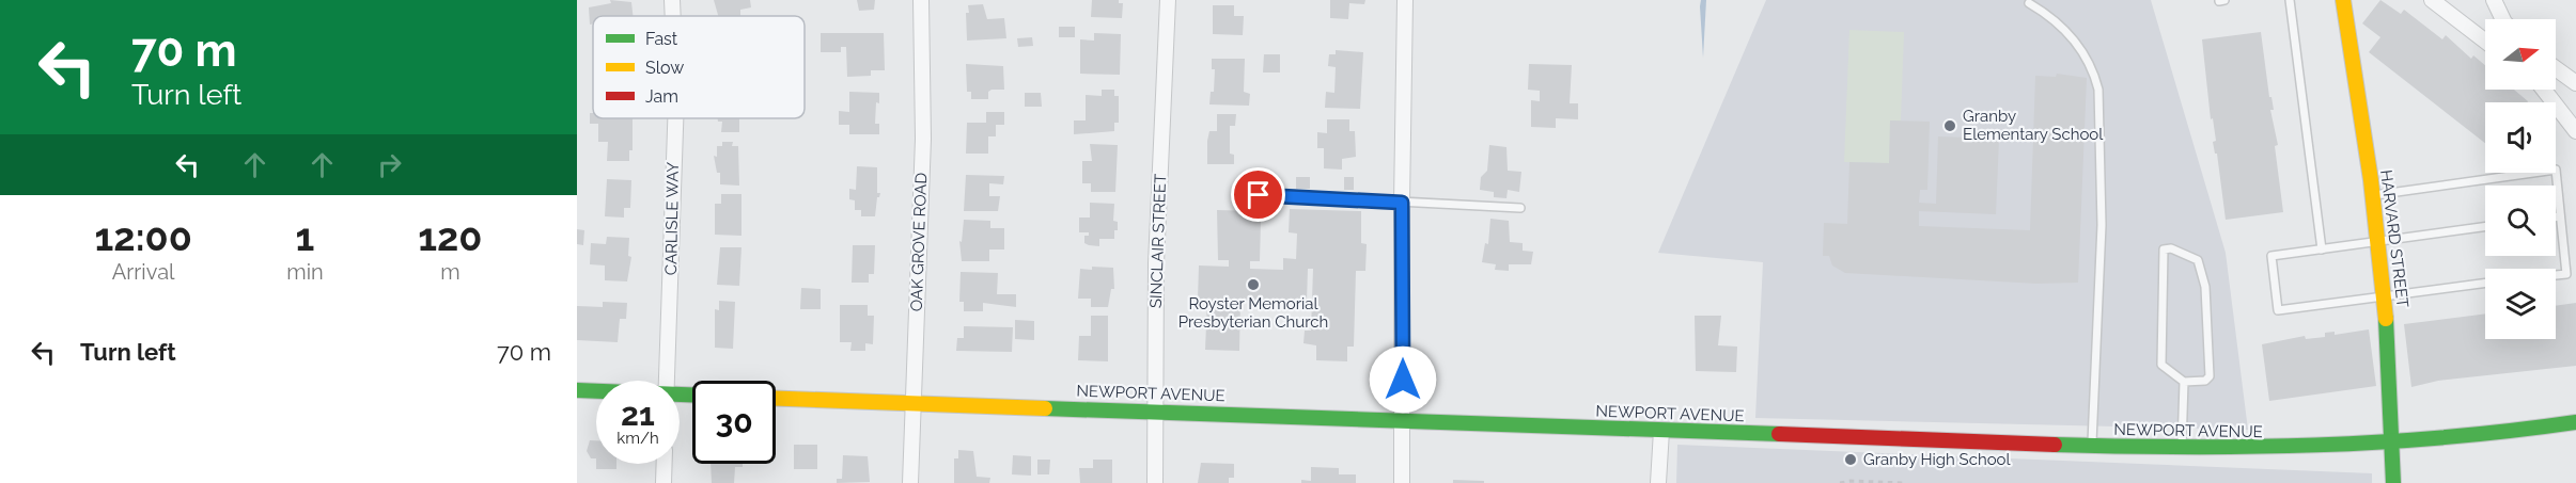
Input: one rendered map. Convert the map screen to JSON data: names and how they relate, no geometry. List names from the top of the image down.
{
  "streets": {
    "street": [
      "CARLISLE WAY",
      "HARVARD STREET",
      "SINCLAIR STREET",
      "OAK GROVE ROAD",
      "NEWPORT AVENUE"
    ]
  },
  "crossings": [
    ["HARVARD STREET", "NEWPORT AVENUE"],
    ["SINCLAIR STREET", "NEWPORT AVENUE"],
    ["OAK GROVE ROAD", "NEWPORT AVENUE"]
  ],
  "places": ["Granby Elementary School", "Royster Memorial Presbyterian Church", "Granby High School"],
  "legend": ["Fast", "Slow", "Jam"],
  "north": "right",
  "page": {
    "turn": ["70 m", "Turn left"],
    "eta": [
      "12:00",
      "Arrival",
      "1",
      "min",
      "120",
      "m"
    ],
    "list": [
      {
        "name": "Turn left",
        "value": "70 m"
      }
    ],
    "speed": "21 km/h",
    "limit": "30"
  }
}
